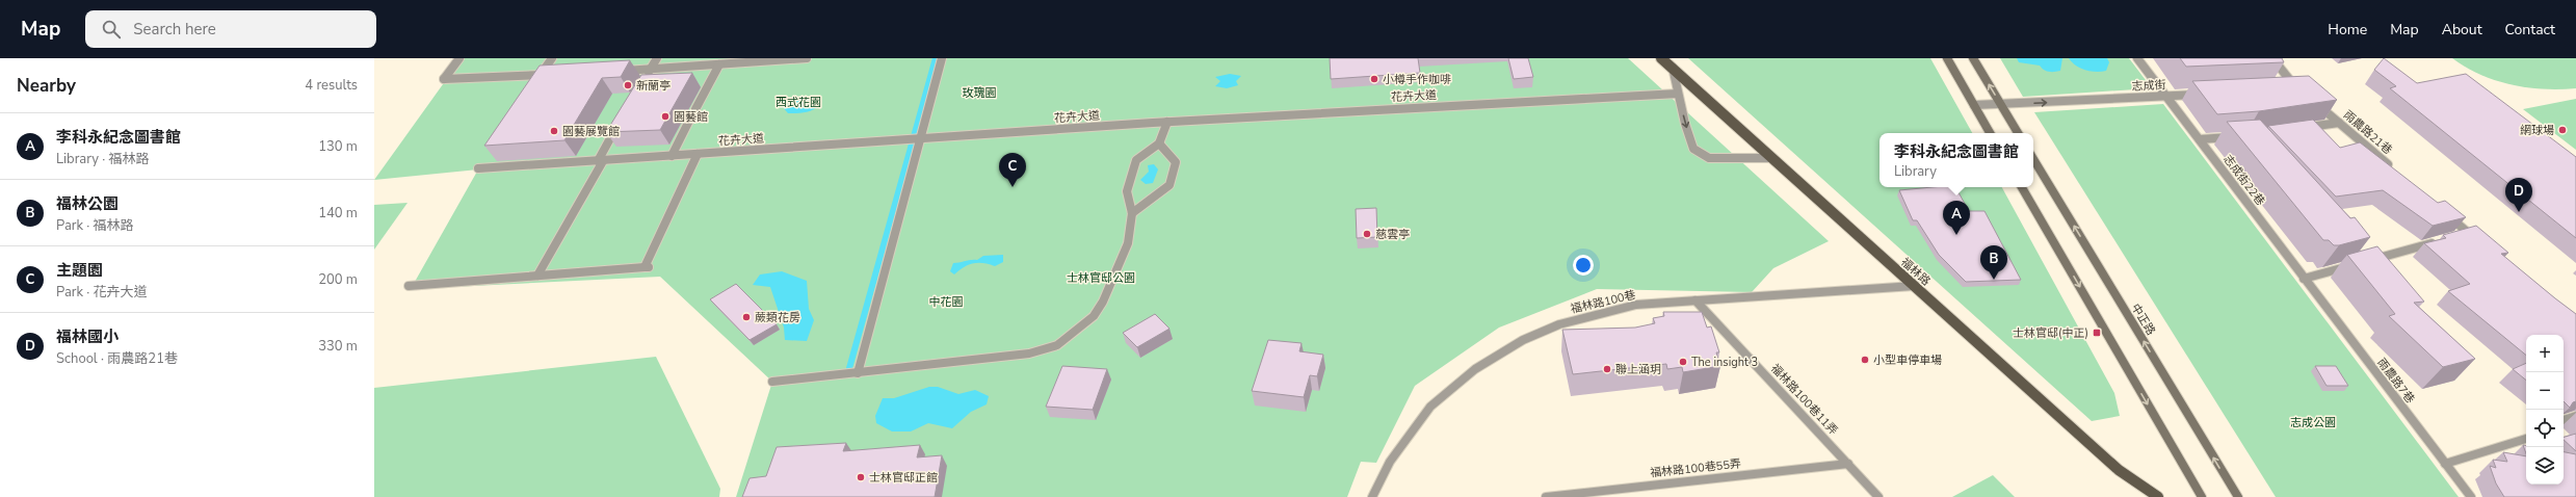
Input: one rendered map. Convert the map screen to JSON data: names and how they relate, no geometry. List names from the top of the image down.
{
  "streets": {
    "main road": ["福林路", "中正路"],
    "street": [
      "志成街",
      "花卉大道",
      "雨農路21巷",
      "志成街22巷",
      "福林路100巷",
      "雨農路7巷",
      "福林路100巷11弄",
      "福林路100巷55弄"
    ]
  },
  "crossings": [
    ["志成街", "志成街22巷"],
    ["志成街22巷", "雨農路7巷"],
    ["福林路", "福林路100巷"],
    ["福林路100巷", "福林路100巷11弄"],
    ["福林路100巷11弄", "福林路100巷55弄"]
  ],
  "one_way": ["志成街"],
  "parks": [
    "玫瑰園",
    "西式花園",
    "士林官邸公園",
    "中花園",
    "志成公園"
  ],
  "places": {
    "other": [
      "小樽手作咖啡",
      "新蘭亭",
      "園藝館",
      "網球場",
      "園藝展覽館",
      "慈雲亭",
      "蕨類花房",
      "小型車停車場",
      "The insight 3",
      "聯上涵玥",
      "士林官邸正館"
    ],
    "transit": ["士林官邸(中正)"]
  },
  "page": {
    "header": "Map",
    "search": "Search here",
    "nav": [
      "Home",
      "Map",
      "About",
      "Contact"
    ],
    "heading": ["Nearby", "4 results"],
    "list": [
      {
        "mark": "A",
        "name": "李科永紀念圖書館",
        "note": "Library · 福林路",
        "value": "130 m"
      },
      {
        "mark": "B",
        "name": "福林公園",
        "note": "Park · 福林路",
        "value": "140 m"
      },
      {
        "mark": "C",
        "name": "主題園",
        "note": "Park · 花卉大道",
        "value": "200 m"
      },
      {
        "mark": "D",
        "name": "福林國小",
        "note": "School · 雨農路21巷",
        "value": "330 m"
      }
    ],
    "popup": ["李科永紀念圖書館", "Library"],
    "pins": [
      "C",
      "D",
      "A",
      "B"
    ],
    "map_buttons": ["+", "−"]
  }
}
